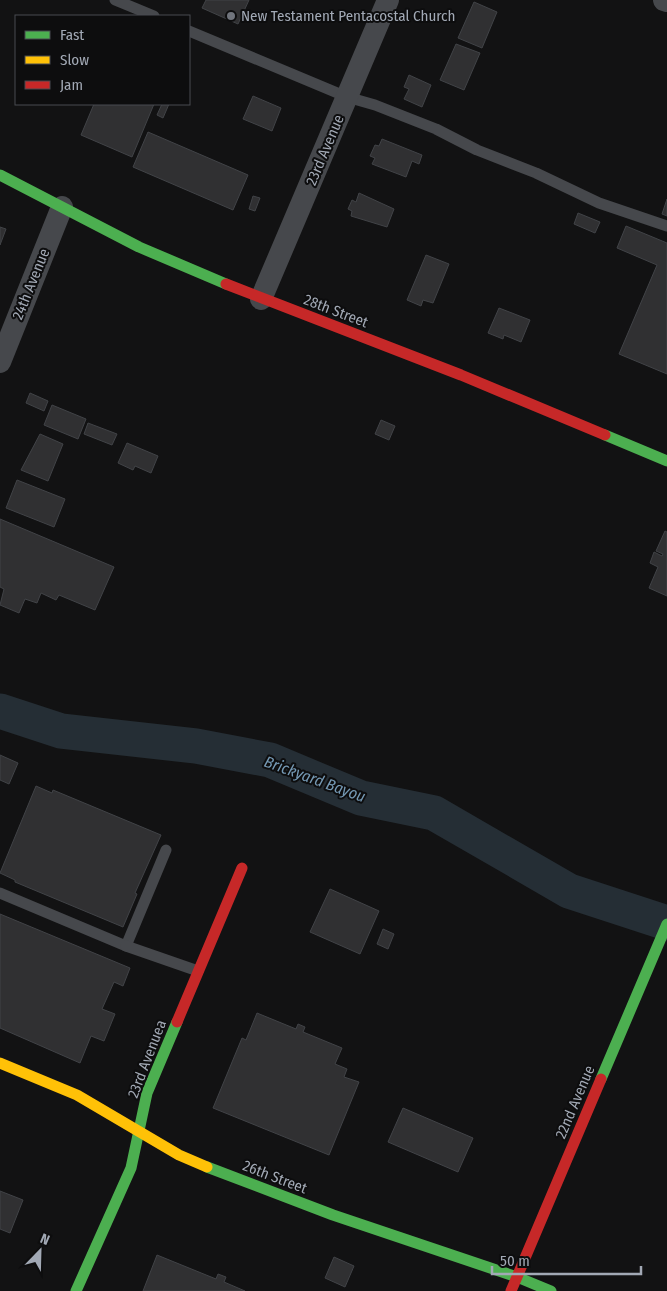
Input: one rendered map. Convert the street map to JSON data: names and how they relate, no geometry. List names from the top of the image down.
{
  "streets": {
    "street": [
      "23rd Avenue",
      "24th Avenue",
      "28th Street",
      "23rd Avenuea",
      "22nd Avenue",
      "26th Street"
    ]
  },
  "crossings": [
    ["23rd Avenue", "28th Street"],
    ["24th Avenue", "28th Street"],
    ["23rd Avenuea", "26th Street"],
    ["22nd Avenue", "26th Street"]
  ],
  "water": ["Brickyard Bayou"],
  "places": ["New Testament Pentacostal Church"],
  "legend": ["Fast", "Slow", "Jam"],
  "scale_bar": "50 m",
  "north": "top right"
}
